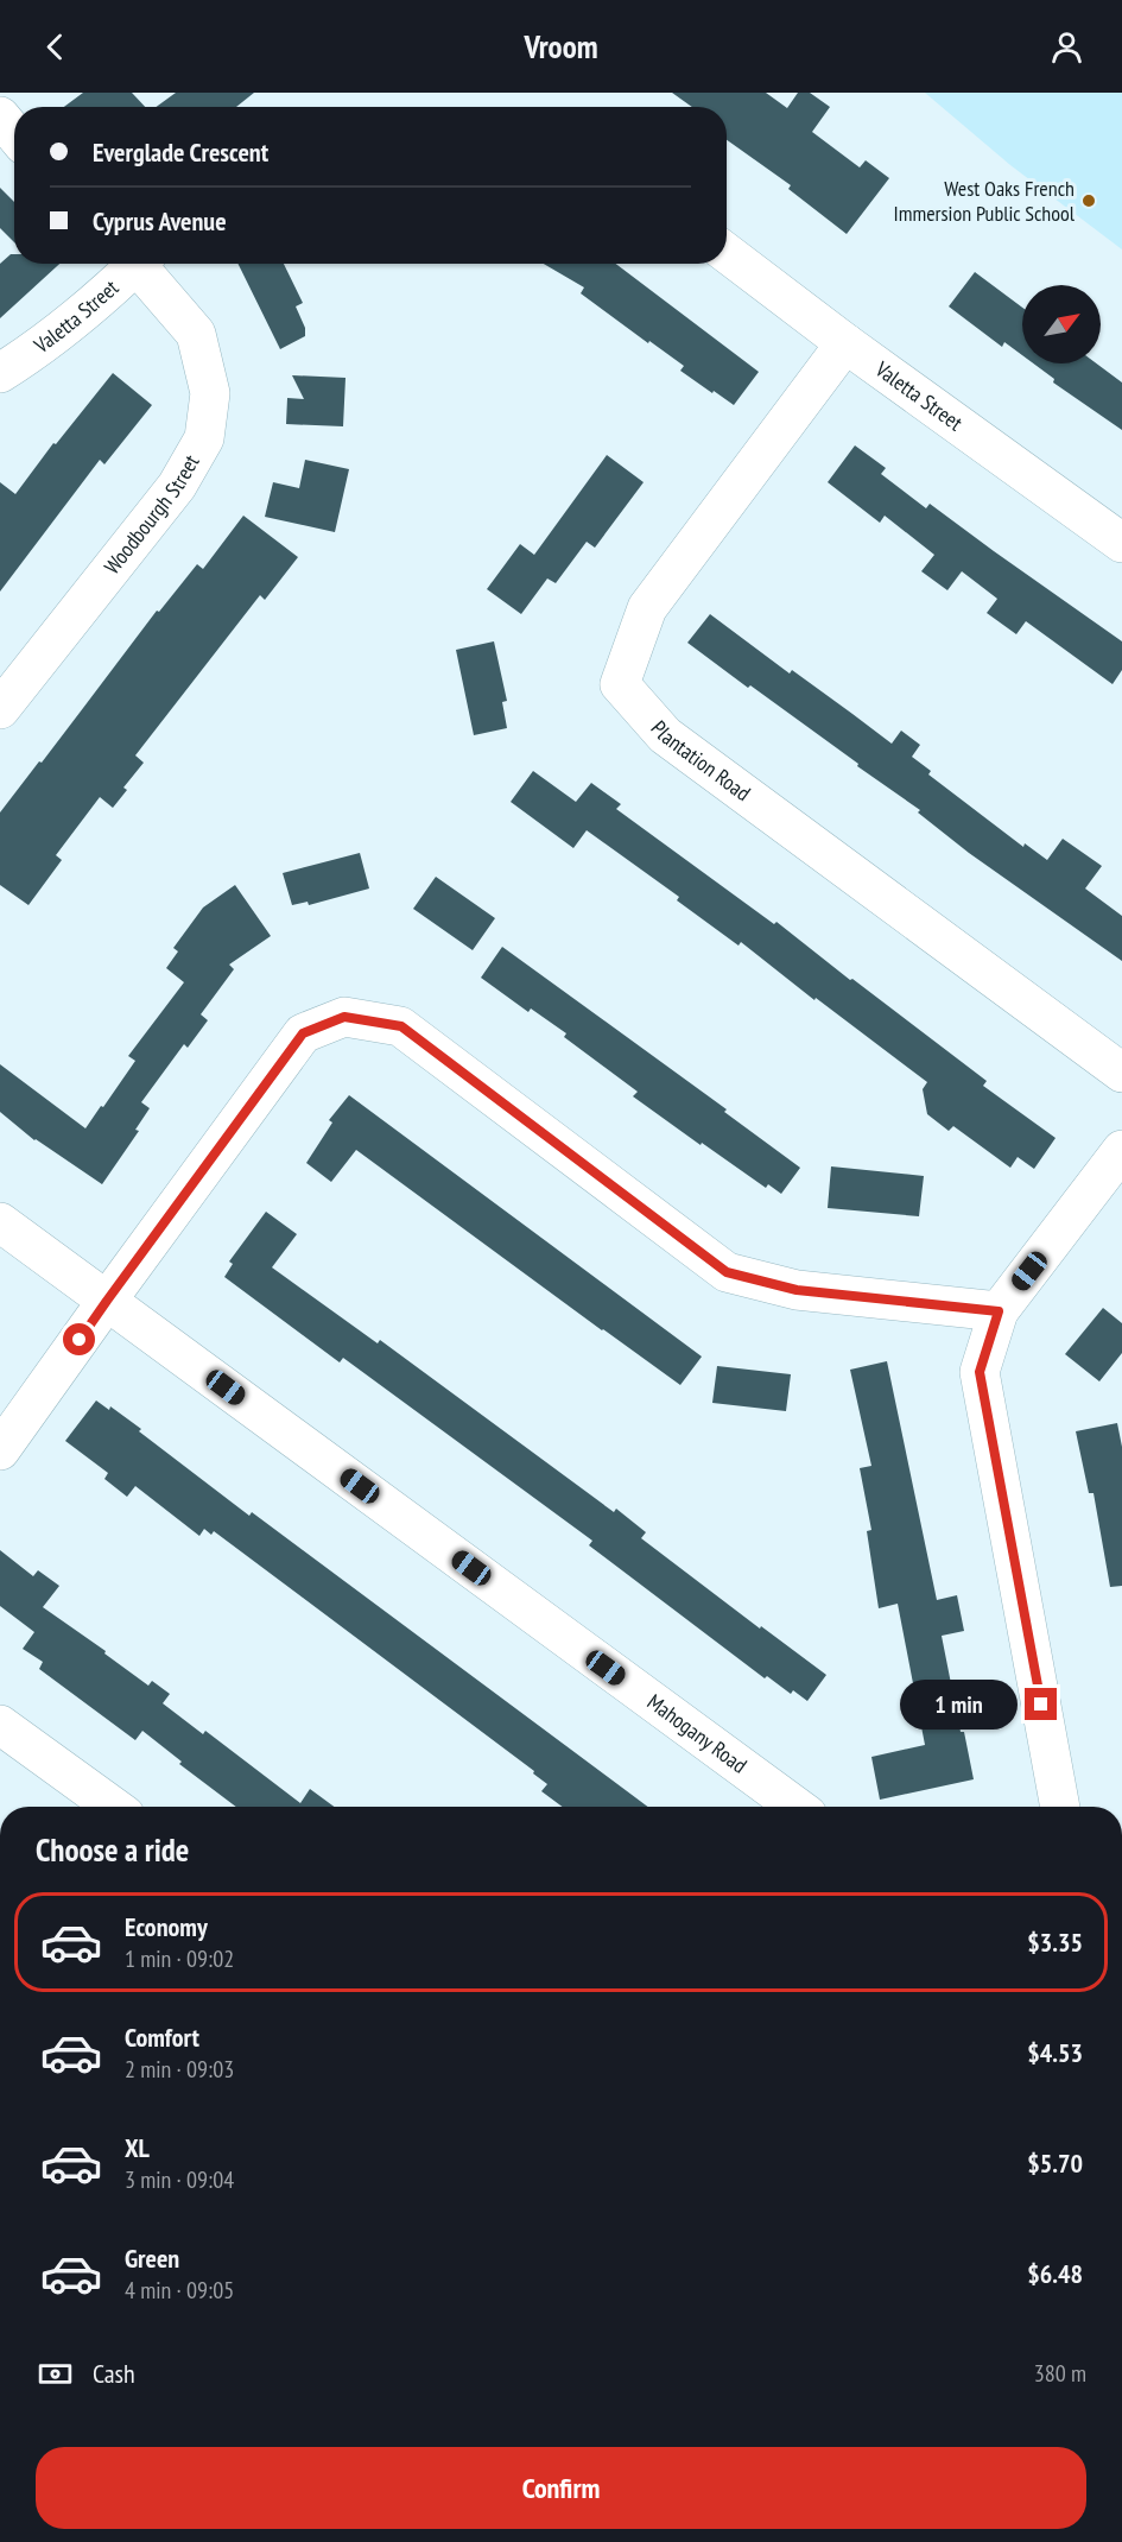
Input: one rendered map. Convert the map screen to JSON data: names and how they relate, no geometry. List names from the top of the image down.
{
  "streets": {
    "street": [
      "Valetta Street",
      "Woodbourgh Street",
      "Plantation Road",
      "Mahogany Road"
    ]
  },
  "crossings": [
    ["Valetta Street", "Plantation Road"]
  ],
  "places": ["West Oaks French Immersion Public School"],
  "north": "top right",
  "page": {
    "header": "Vroom",
    "banner": ["Everglade Crescent", "Cyprus Avenue"],
    "bubble": "1 min",
    "heading": "Choose a ride",
    "list": [
      {
        "name": "Economy",
        "note": "1 min · 09:02",
        "value": "$3.35"
      },
      {
        "name": "Comfort",
        "note": "2 min · 09:03",
        "value": "$4.53"
      },
      {
        "name": "XL",
        "note": "3 min · 09:04",
        "value": "$5.70"
      },
      {
        "name": "Green",
        "note": "4 min · 09:05",
        "value": "$6.48"
      }
    ],
    "pay": ["Cash", "380 m"],
    "buttons": "Confirm"
  }
}
